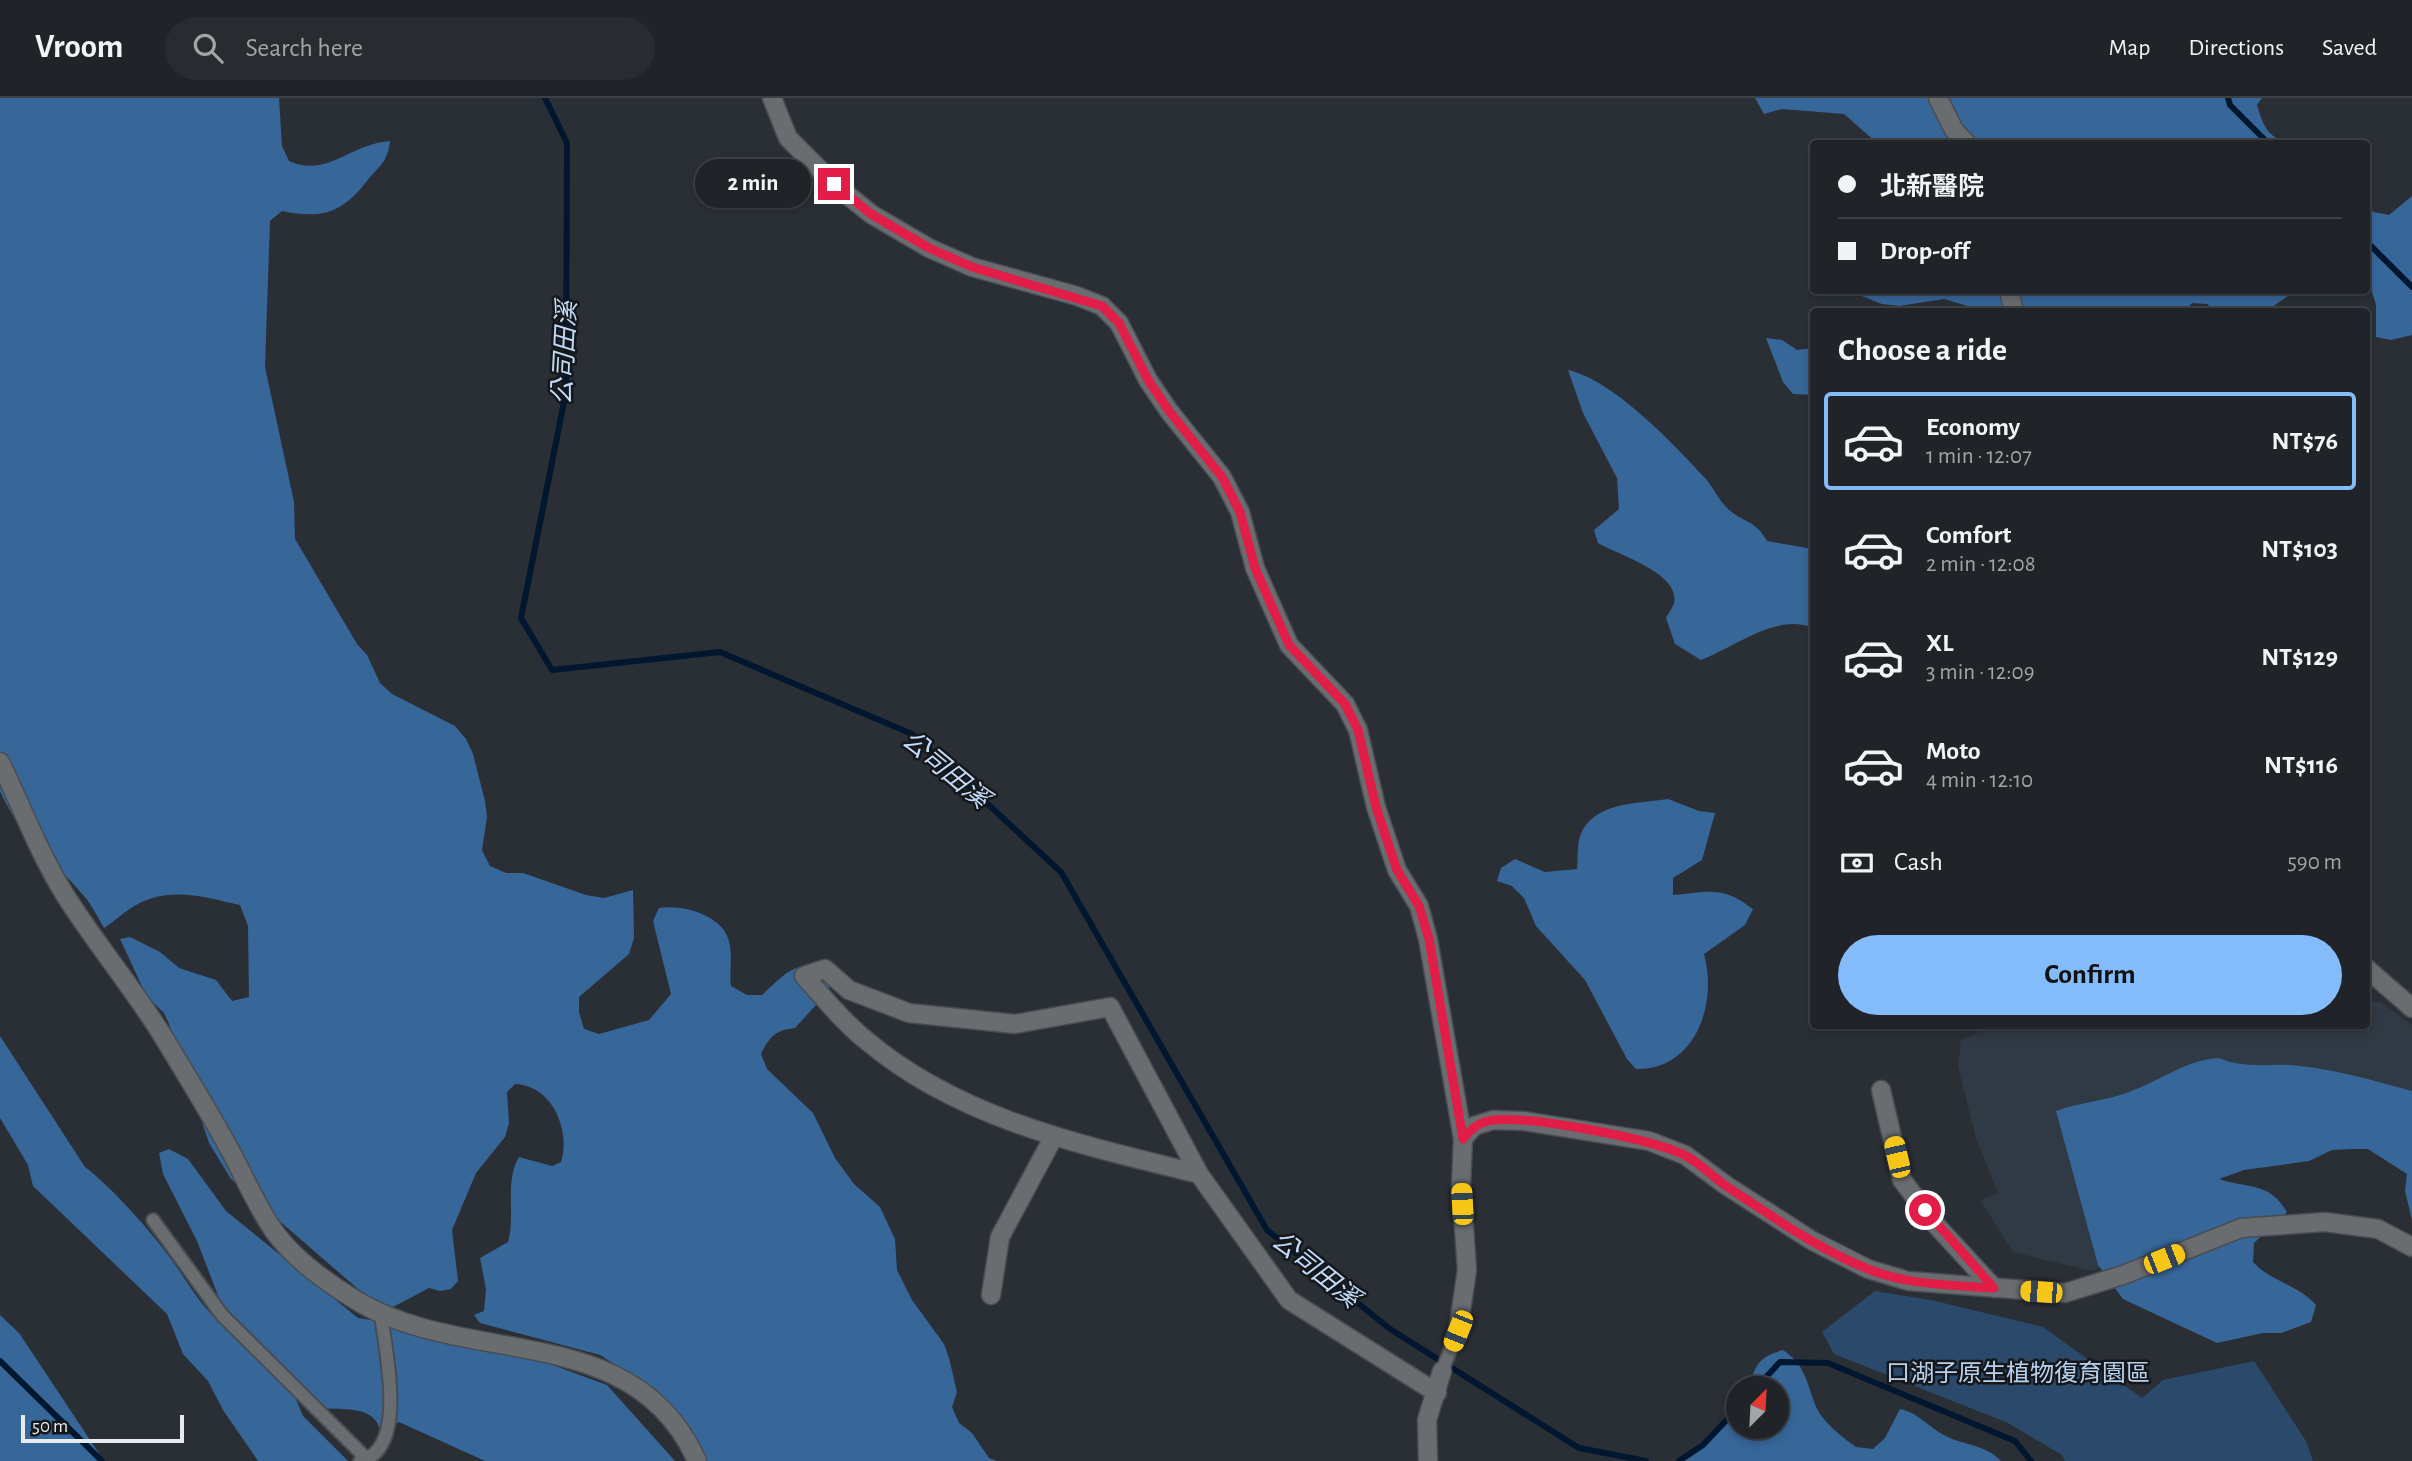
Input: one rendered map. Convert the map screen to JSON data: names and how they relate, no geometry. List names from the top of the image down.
{
  "water": ["公司田溪"],
  "parks": ["口湖子原生植物復育園區"],
  "scale_bar": "50 m",
  "north": "top right",
  "page": {
    "header": "Vroom",
    "search": "Search here",
    "nav": ["Map", "Directions", "Saved"],
    "banner": ["北新醫院", "Drop-off"],
    "bubble": "2 min",
    "heading": "Choose a ride",
    "list": [
      {
        "name": "Economy",
        "note": "1 min · 12:07",
        "value": "NT$76"
      },
      {
        "name": "Comfort",
        "note": "2 min · 12:08",
        "value": "NT$103"
      },
      {
        "name": "XL",
        "note": "3 min · 12:09",
        "value": "NT$129"
      },
      {
        "name": "Moto",
        "note": "4 min · 12:10",
        "value": "NT$116"
      }
    ],
    "pay": ["Cash", "590 m"],
    "buttons": "Confirm",
    "scale": "50 m"
  }
}
